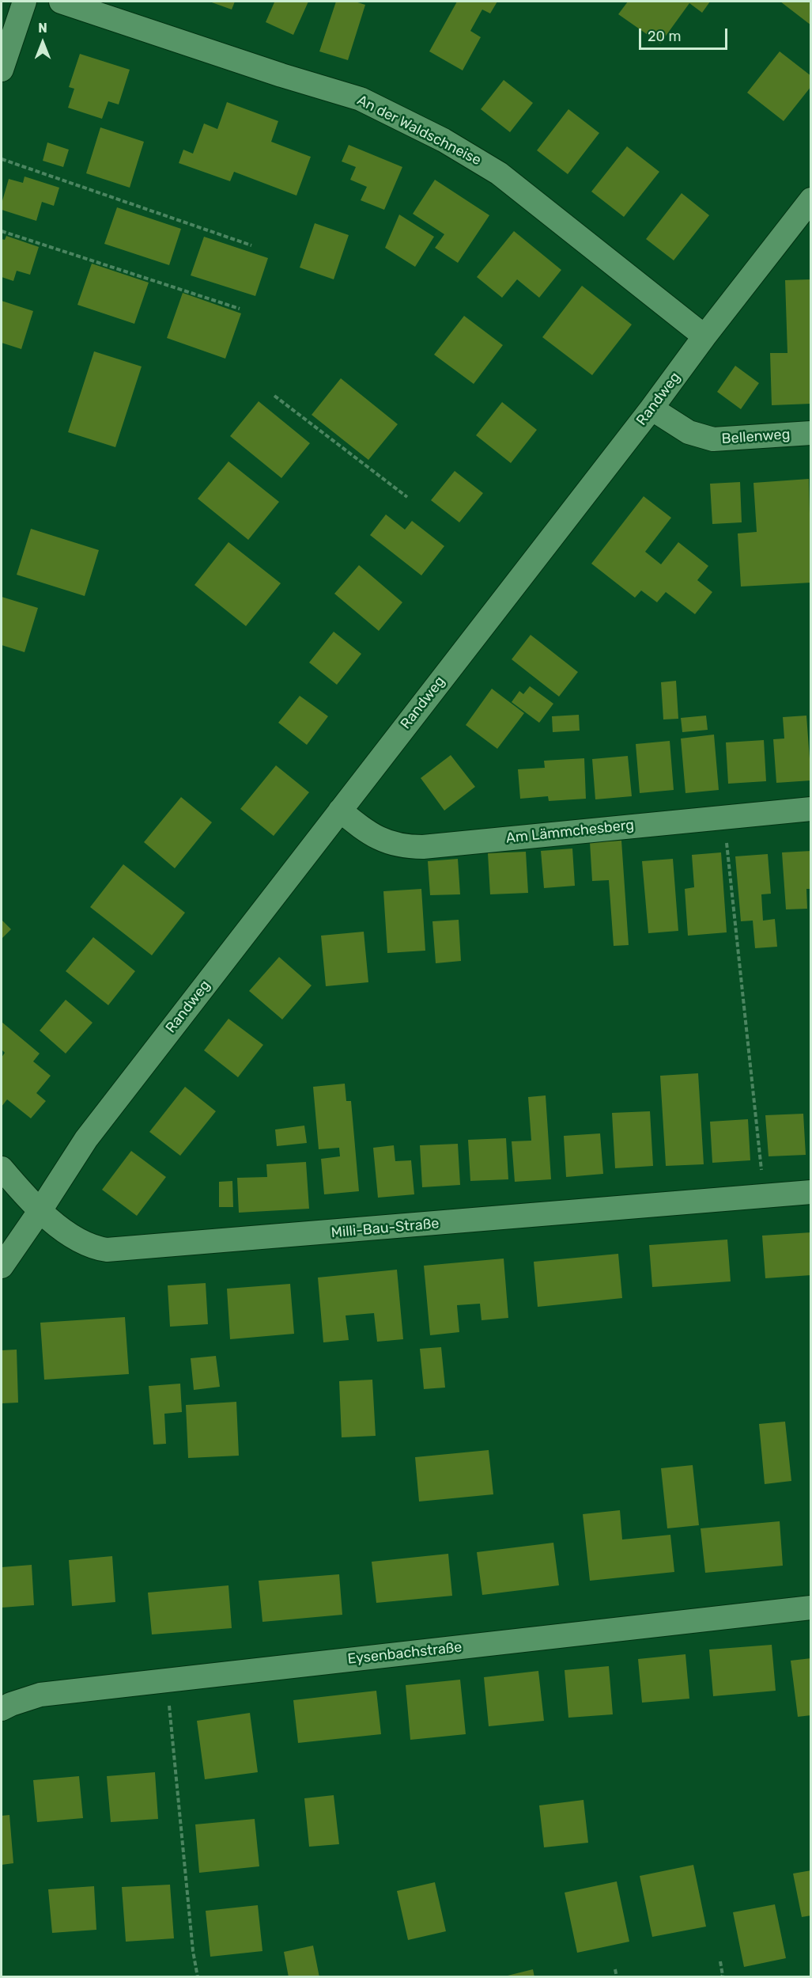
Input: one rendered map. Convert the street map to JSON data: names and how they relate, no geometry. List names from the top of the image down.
{
  "streets": {
    "street": [
      "An der Waldschneise",
      "Randweg",
      "Bellenweg",
      "Am Lämmchesberg",
      "Milli-Bau-Straße",
      "Eysenbachstraße"
    ]
  },
  "crossings": [
    ["An der Waldschneise", "Randweg"],
    ["Randweg", "Bellenweg"],
    ["Randweg", "Am Lämmchesberg"],
    ["Randweg", "Milli-Bau-Straße"]
  ],
  "scale_bar": "20 m",
  "north": "top"
}
